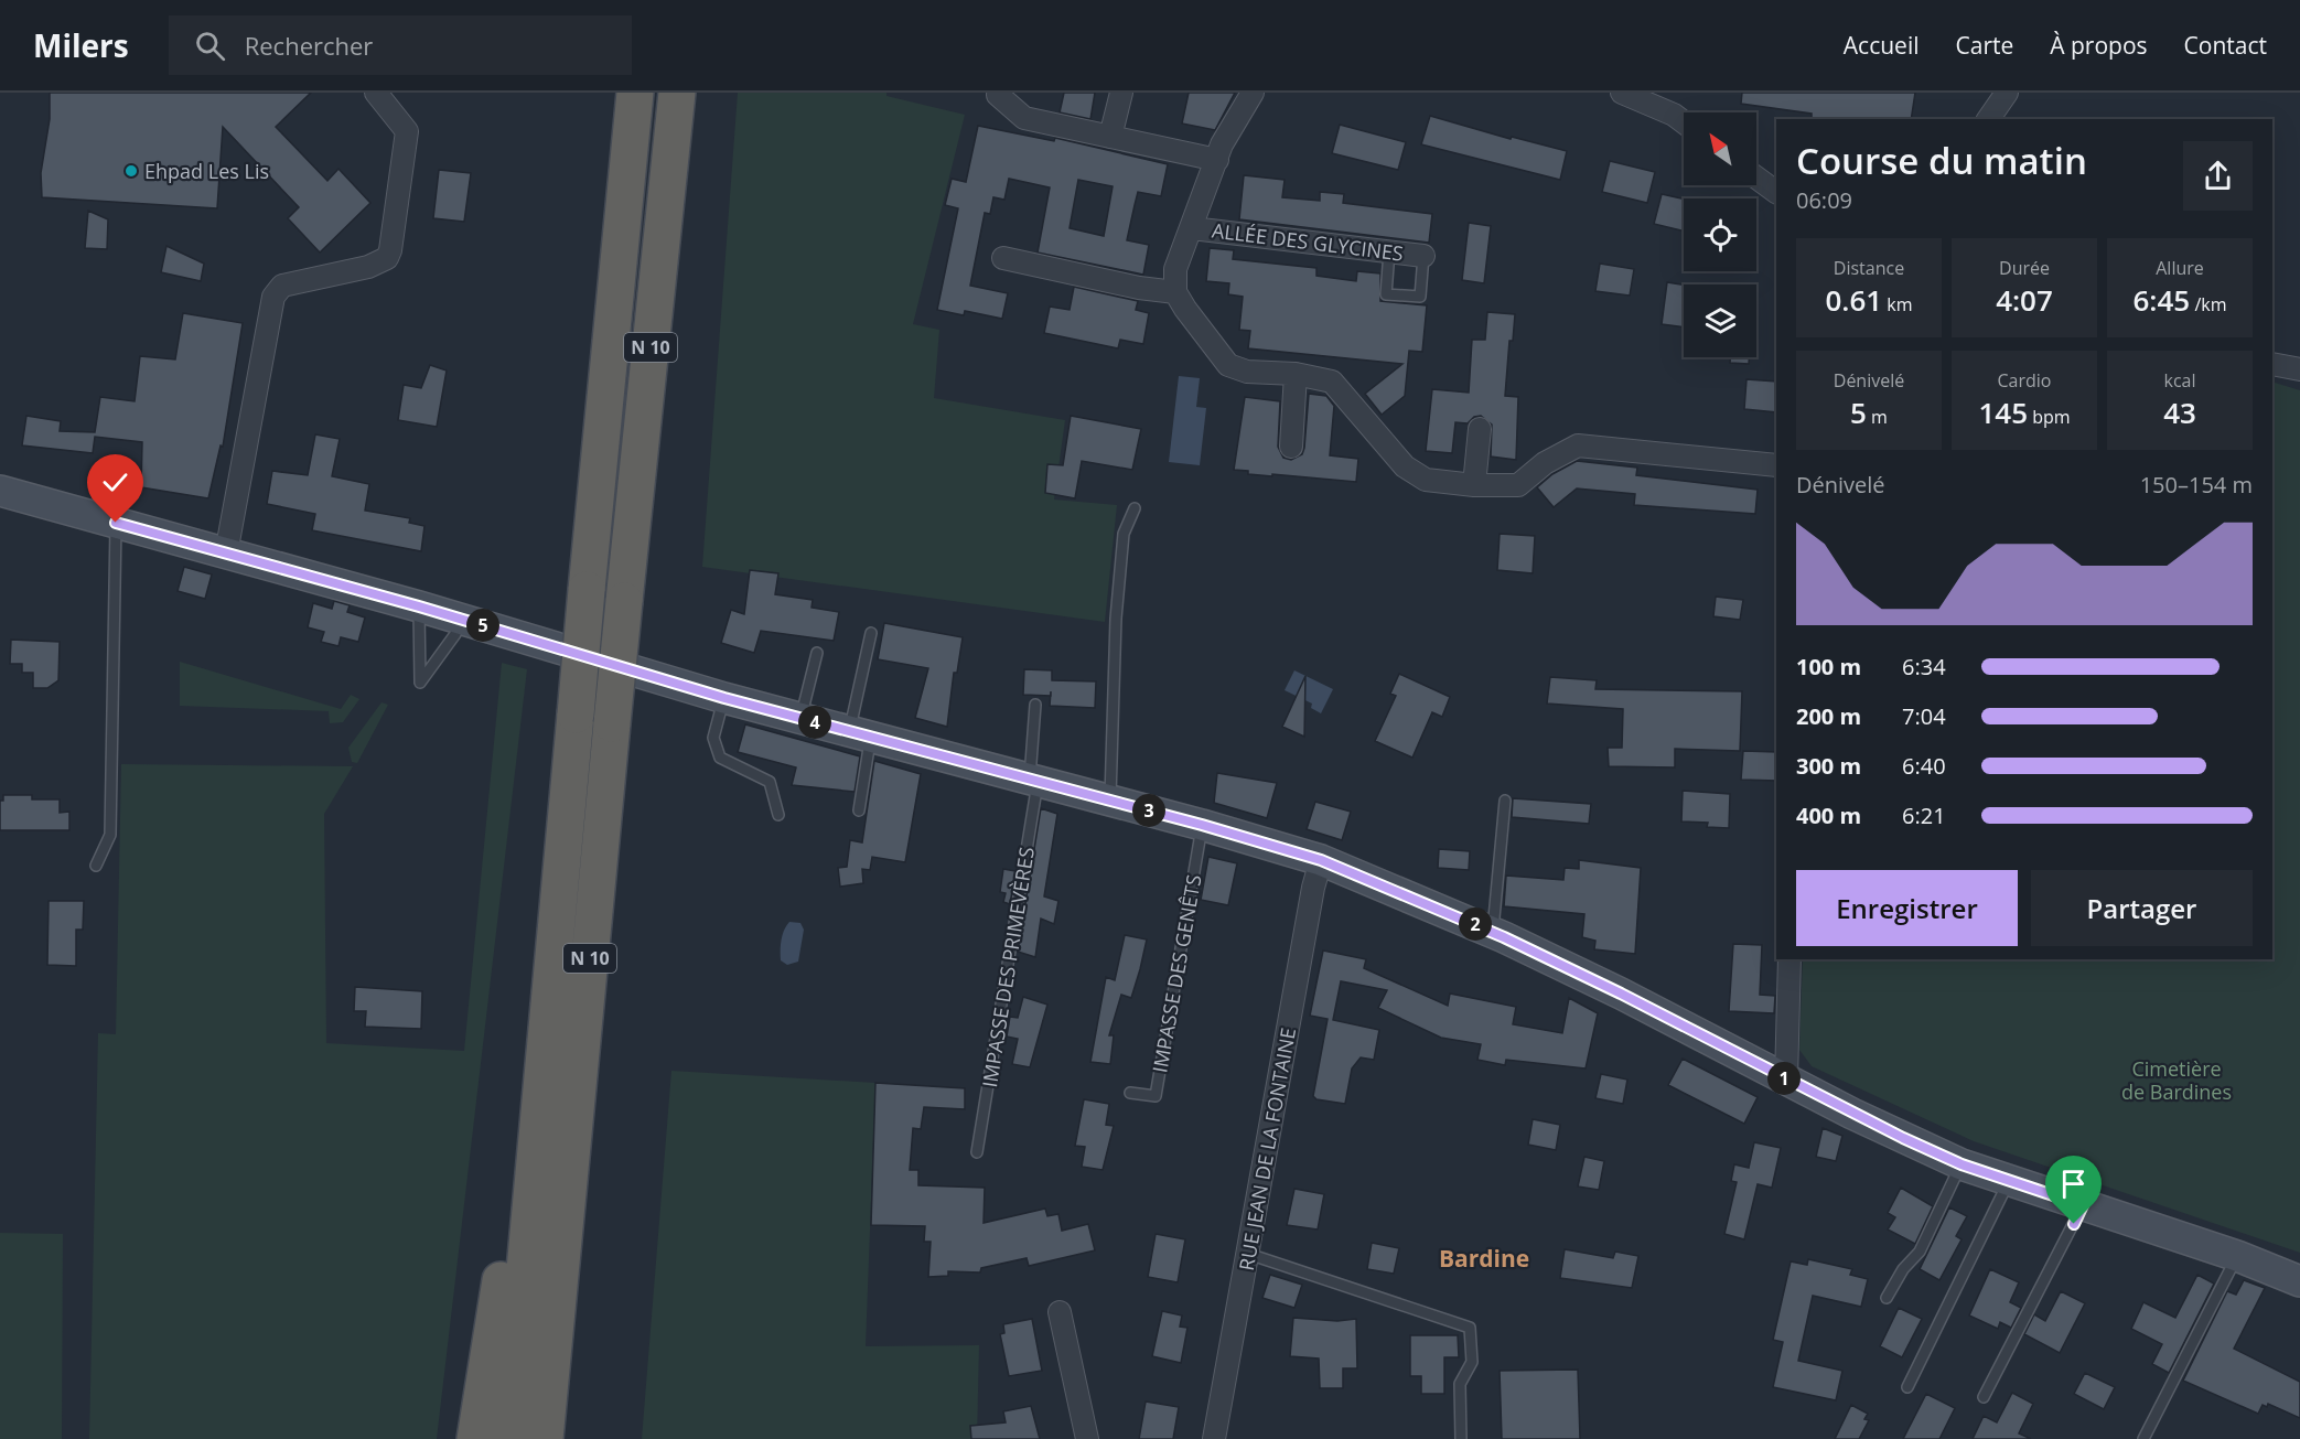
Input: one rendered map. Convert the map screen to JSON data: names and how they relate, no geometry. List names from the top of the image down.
{
  "streets": {
    "highway": ["N 10"],
    "street": ["ALLÉE DES GLYCINES", "RUE JEAN DE LA FONTAINE"],
    "lane": ["IMPASSE DES PRIMEVÈRES", "IMPASSE DES GENÊTS"]
  },
  "districts": ["Bardine"],
  "parks": ["Cimetière de Bardines"],
  "places": ["Ehpad Les Lis"],
  "north": "top left",
  "page": {
    "header": "Milers",
    "search": "Rechercher",
    "nav": [
      "Accueil",
      "Carte",
      "À propos",
      "Contact"
    ],
    "heading": ["Course du matin", "06:09"],
    "stats": [
      ["Distance", "0.61 km"],
      ["Durée", "4:07"],
      ["Allure", "6:45 /km"],
      ["Dénivelé", "5 m"],
      ["Cardio", "145 bpm"],
      ["kcal", "43"]
    ],
    "chart": ["Dénivelé", "150–154 m"],
    "pins": [
      "5",
      "4",
      "3",
      "2",
      "1"
    ],
    "list": [
      {
        "name": "100 m",
        "note": "6:34"
      },
      {
        "name": "200 m",
        "note": "7:04"
      },
      {
        "name": "300 m",
        "note": "6:40"
      },
      {
        "name": "400 m",
        "note": "6:21"
      }
    ],
    "buttons": ["Enregistrer", "Partager"]
  }
}
